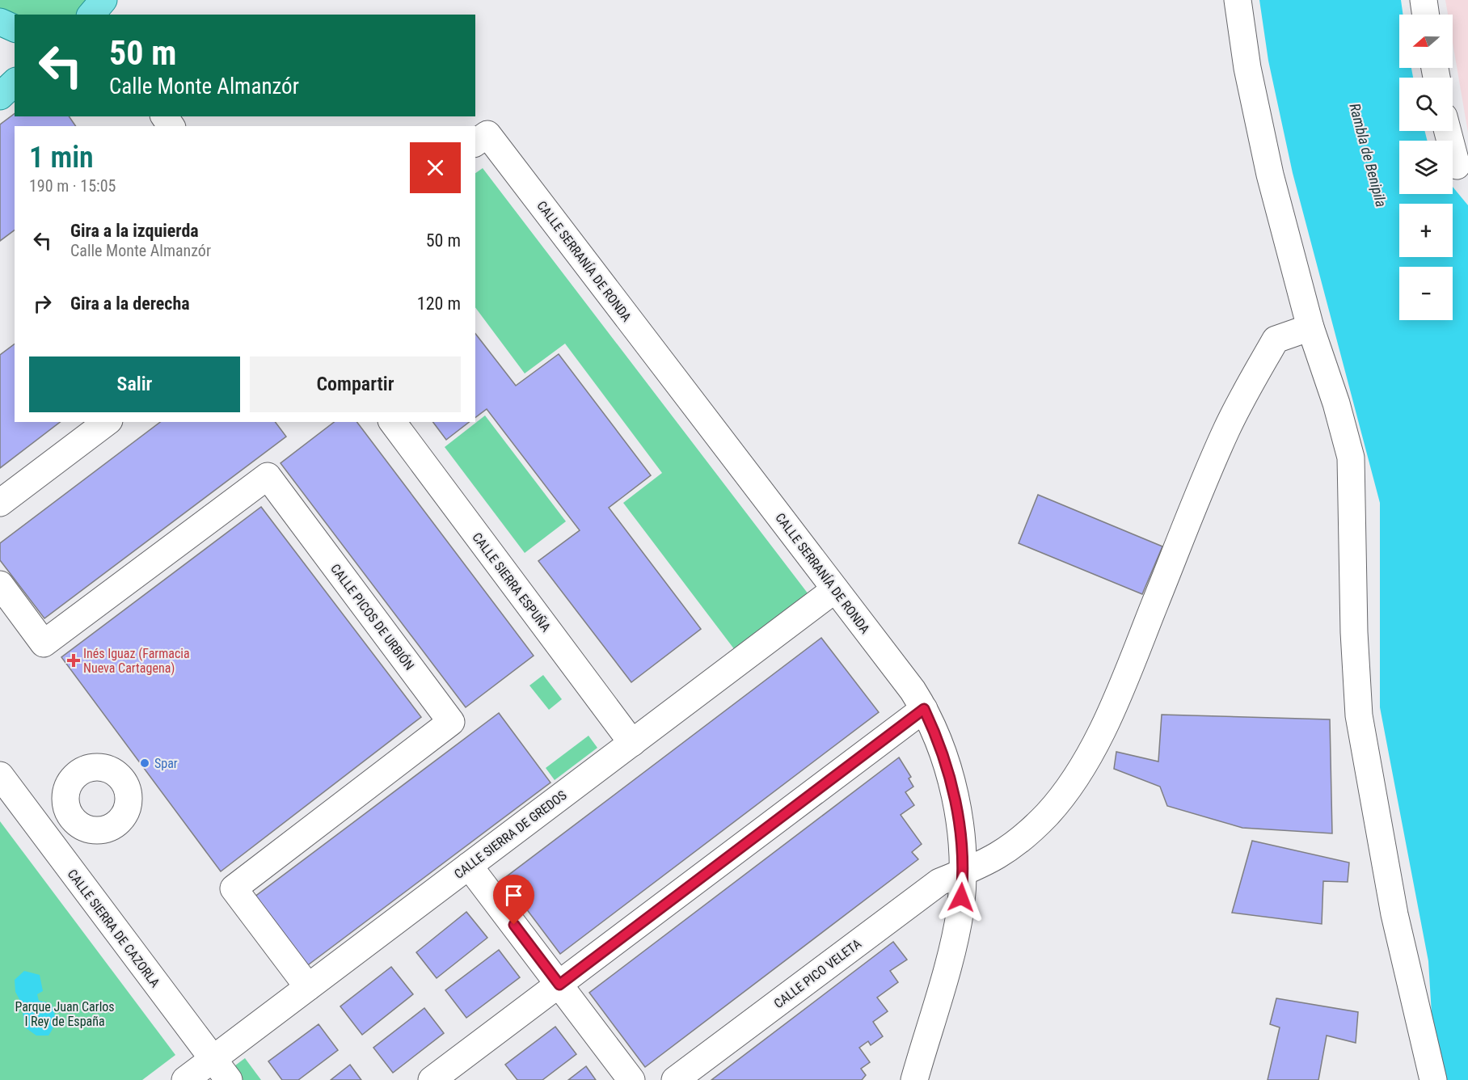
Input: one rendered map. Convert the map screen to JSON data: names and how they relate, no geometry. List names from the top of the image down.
{
  "streets": {
    "street": [
      "CALLE SERRANÍA DE RONDA",
      "CALLE SIERRA ESPUÑA",
      "CALLE PICOS DE URBIÓN",
      "CALLE SIERRA DE GREDOS",
      "CALLE SIERRA DE CAZORLA",
      "CALLE PICO VELETA"
    ]
  },
  "crossings": [
    ["CALLE SERRANÍA DE RONDA", "CALLE SIERRA DE GREDOS"],
    ["CALLE SERRANÍA DE RONDA", "CALLE PICO VELETA"],
    ["CALLE SIERRA ESPUÑA", "CALLE SIERRA DE GREDOS"],
    ["CALLE PICOS DE URBIÓN", "CALLE SIERRA DE GREDOS"],
    ["CALLE SIERRA DE GREDOS", "CALLE SIERRA DE CAZORLA"]
  ],
  "water": ["Rambla de Benipila"],
  "parks": ["Parque Juan Carlos I Rey de España"],
  "places": {
    "health": ["Inés Iguaz (Farmacia Nueva Cartagena)"],
    "other": ["Spar"]
  },
  "north": "left",
  "page": {
    "map_buttons": ["+", "−"],
    "turn": ["50 m", "Calle Monte Almanzór"],
    "heading": ["1 min", "190 m · 15:05"],
    "list": [
      {
        "name": "Gira a la izquierda",
        "note": "Calle Monte Almanzór",
        "value": "50 m"
      },
      {
        "name": "Gira a la derecha",
        "value": "120 m"
      }
    ],
    "buttons": ["Salir", "Compartir"]
  }
}
